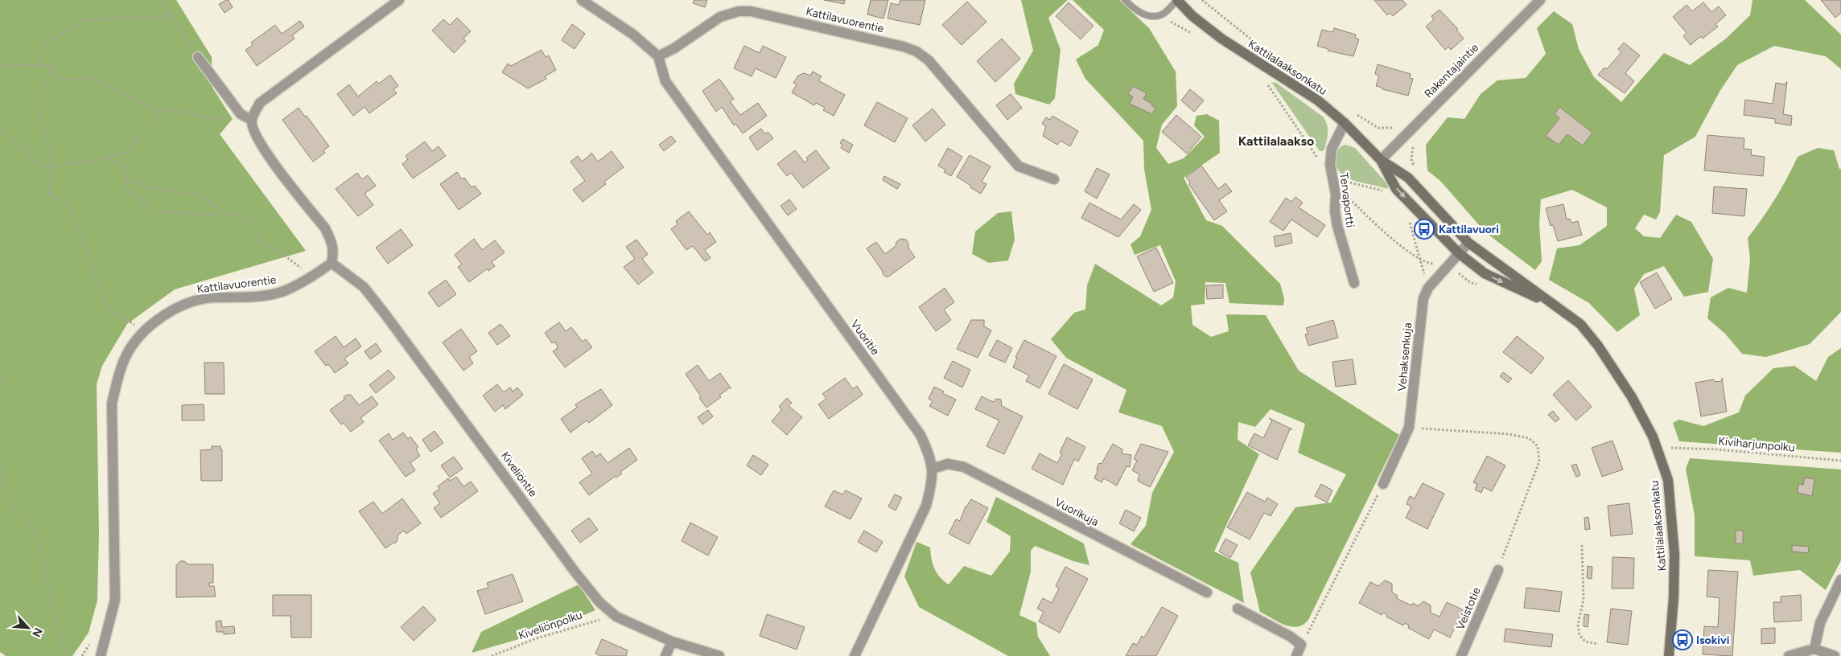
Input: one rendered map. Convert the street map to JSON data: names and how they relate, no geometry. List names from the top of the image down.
{
  "streets": {
    "street": [
      "Kattilavuorentie",
      "Kattilalaaksonkatu",
      "Rakentajaintie",
      "Tervaportti",
      "Vuoritie",
      "Vehaksenkuja",
      "Kiveliöntie",
      "Vuorikuja",
      "Veistotie"
    ],
    "path": ["Kiviharjunpolku", "Kiveliönpolku"]
  },
  "crossings": [
    ["Kattilavuorentie", "Vuoritie"],
    ["Kattilavuorentie", "Kiveliöntie"],
    ["Kattilalaaksonkatu", "Rakentajaintie"],
    ["Kattilalaaksonkatu", "Tervaportti"],
    ["Kattilalaaksonkatu", "Vehaksenkuja"],
    ["Vuoritie", "Vuorikuja"],
    ["Kiveliöntie", "Kiveliönpolku"]
  ],
  "districts": ["Kattilalaakso"],
  "places": {
    "bus stop": ["Kattilavuori", "Isokivi"]
  },
  "north": "bottom right"
}
